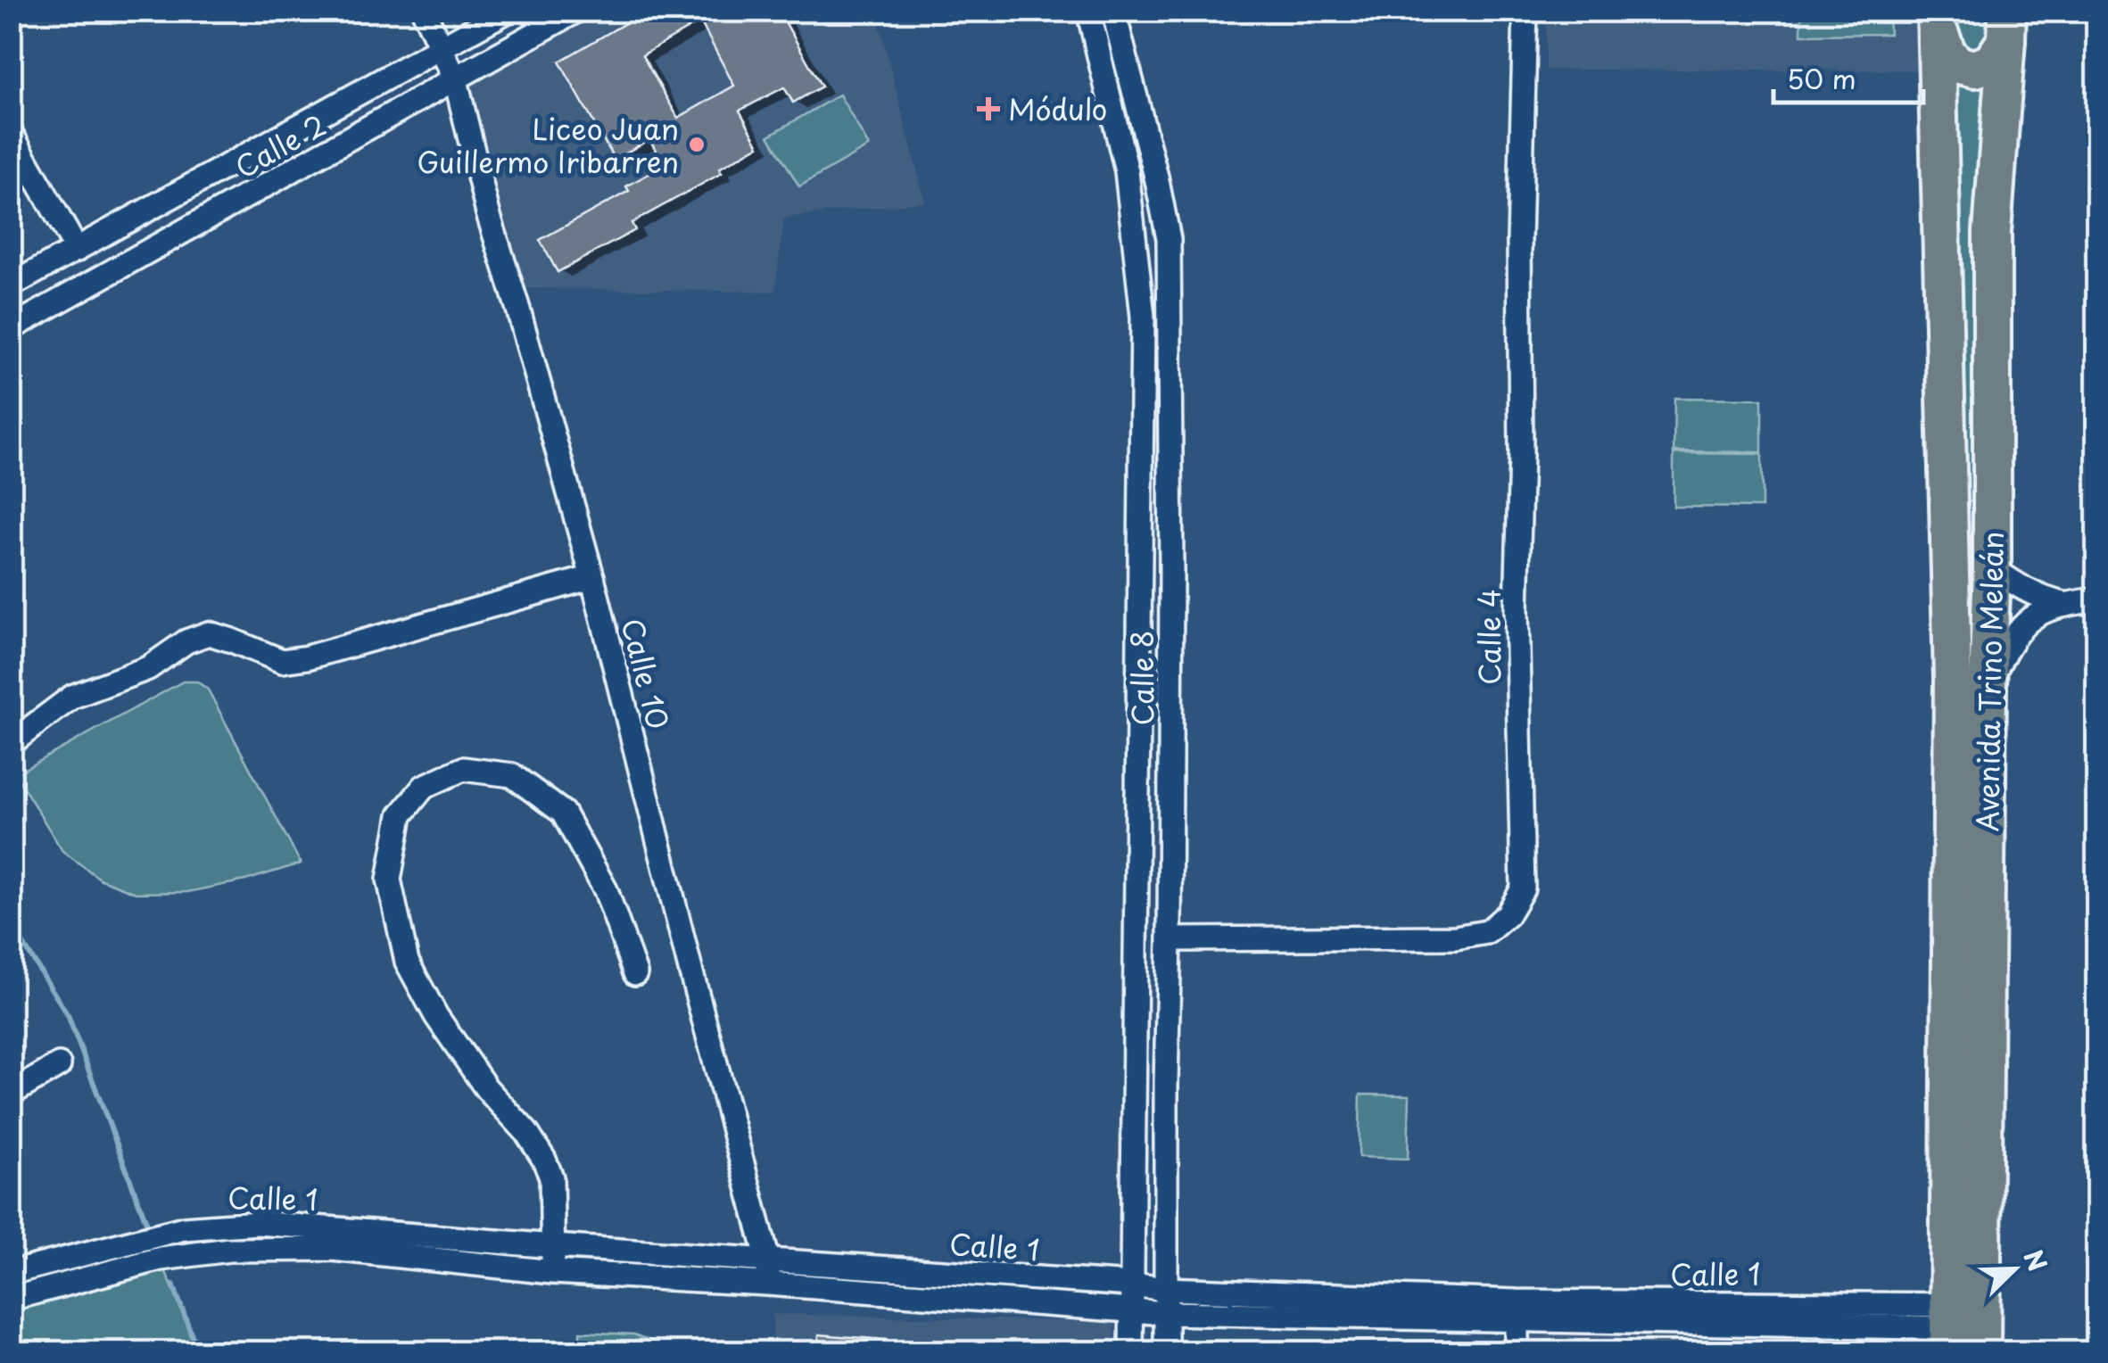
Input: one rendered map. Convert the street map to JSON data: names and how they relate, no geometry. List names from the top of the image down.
{
  "streets": {
    "main road": ["Avenida Trino Meleán"],
    "street": [
      "Calle 2",
      "Calle 4",
      "Calle 10",
      "Calle 8",
      "Calle 1"
    ]
  },
  "crossings": [
    ["Calle 2", "Calle 10"],
    ["Calle 4", "Calle 8"],
    ["Calle 10", "Calle 1"],
    ["Calle 8", "Calle 1"],
    ["Avenida Trino Meleán", "Calle 1"]
  ],
  "places": {
    "health": ["Módulo"],
    "other": ["Liceo Juan Guillermo Iribarren"]
  },
  "scale_bar": "50 m",
  "north": "top right"
}
